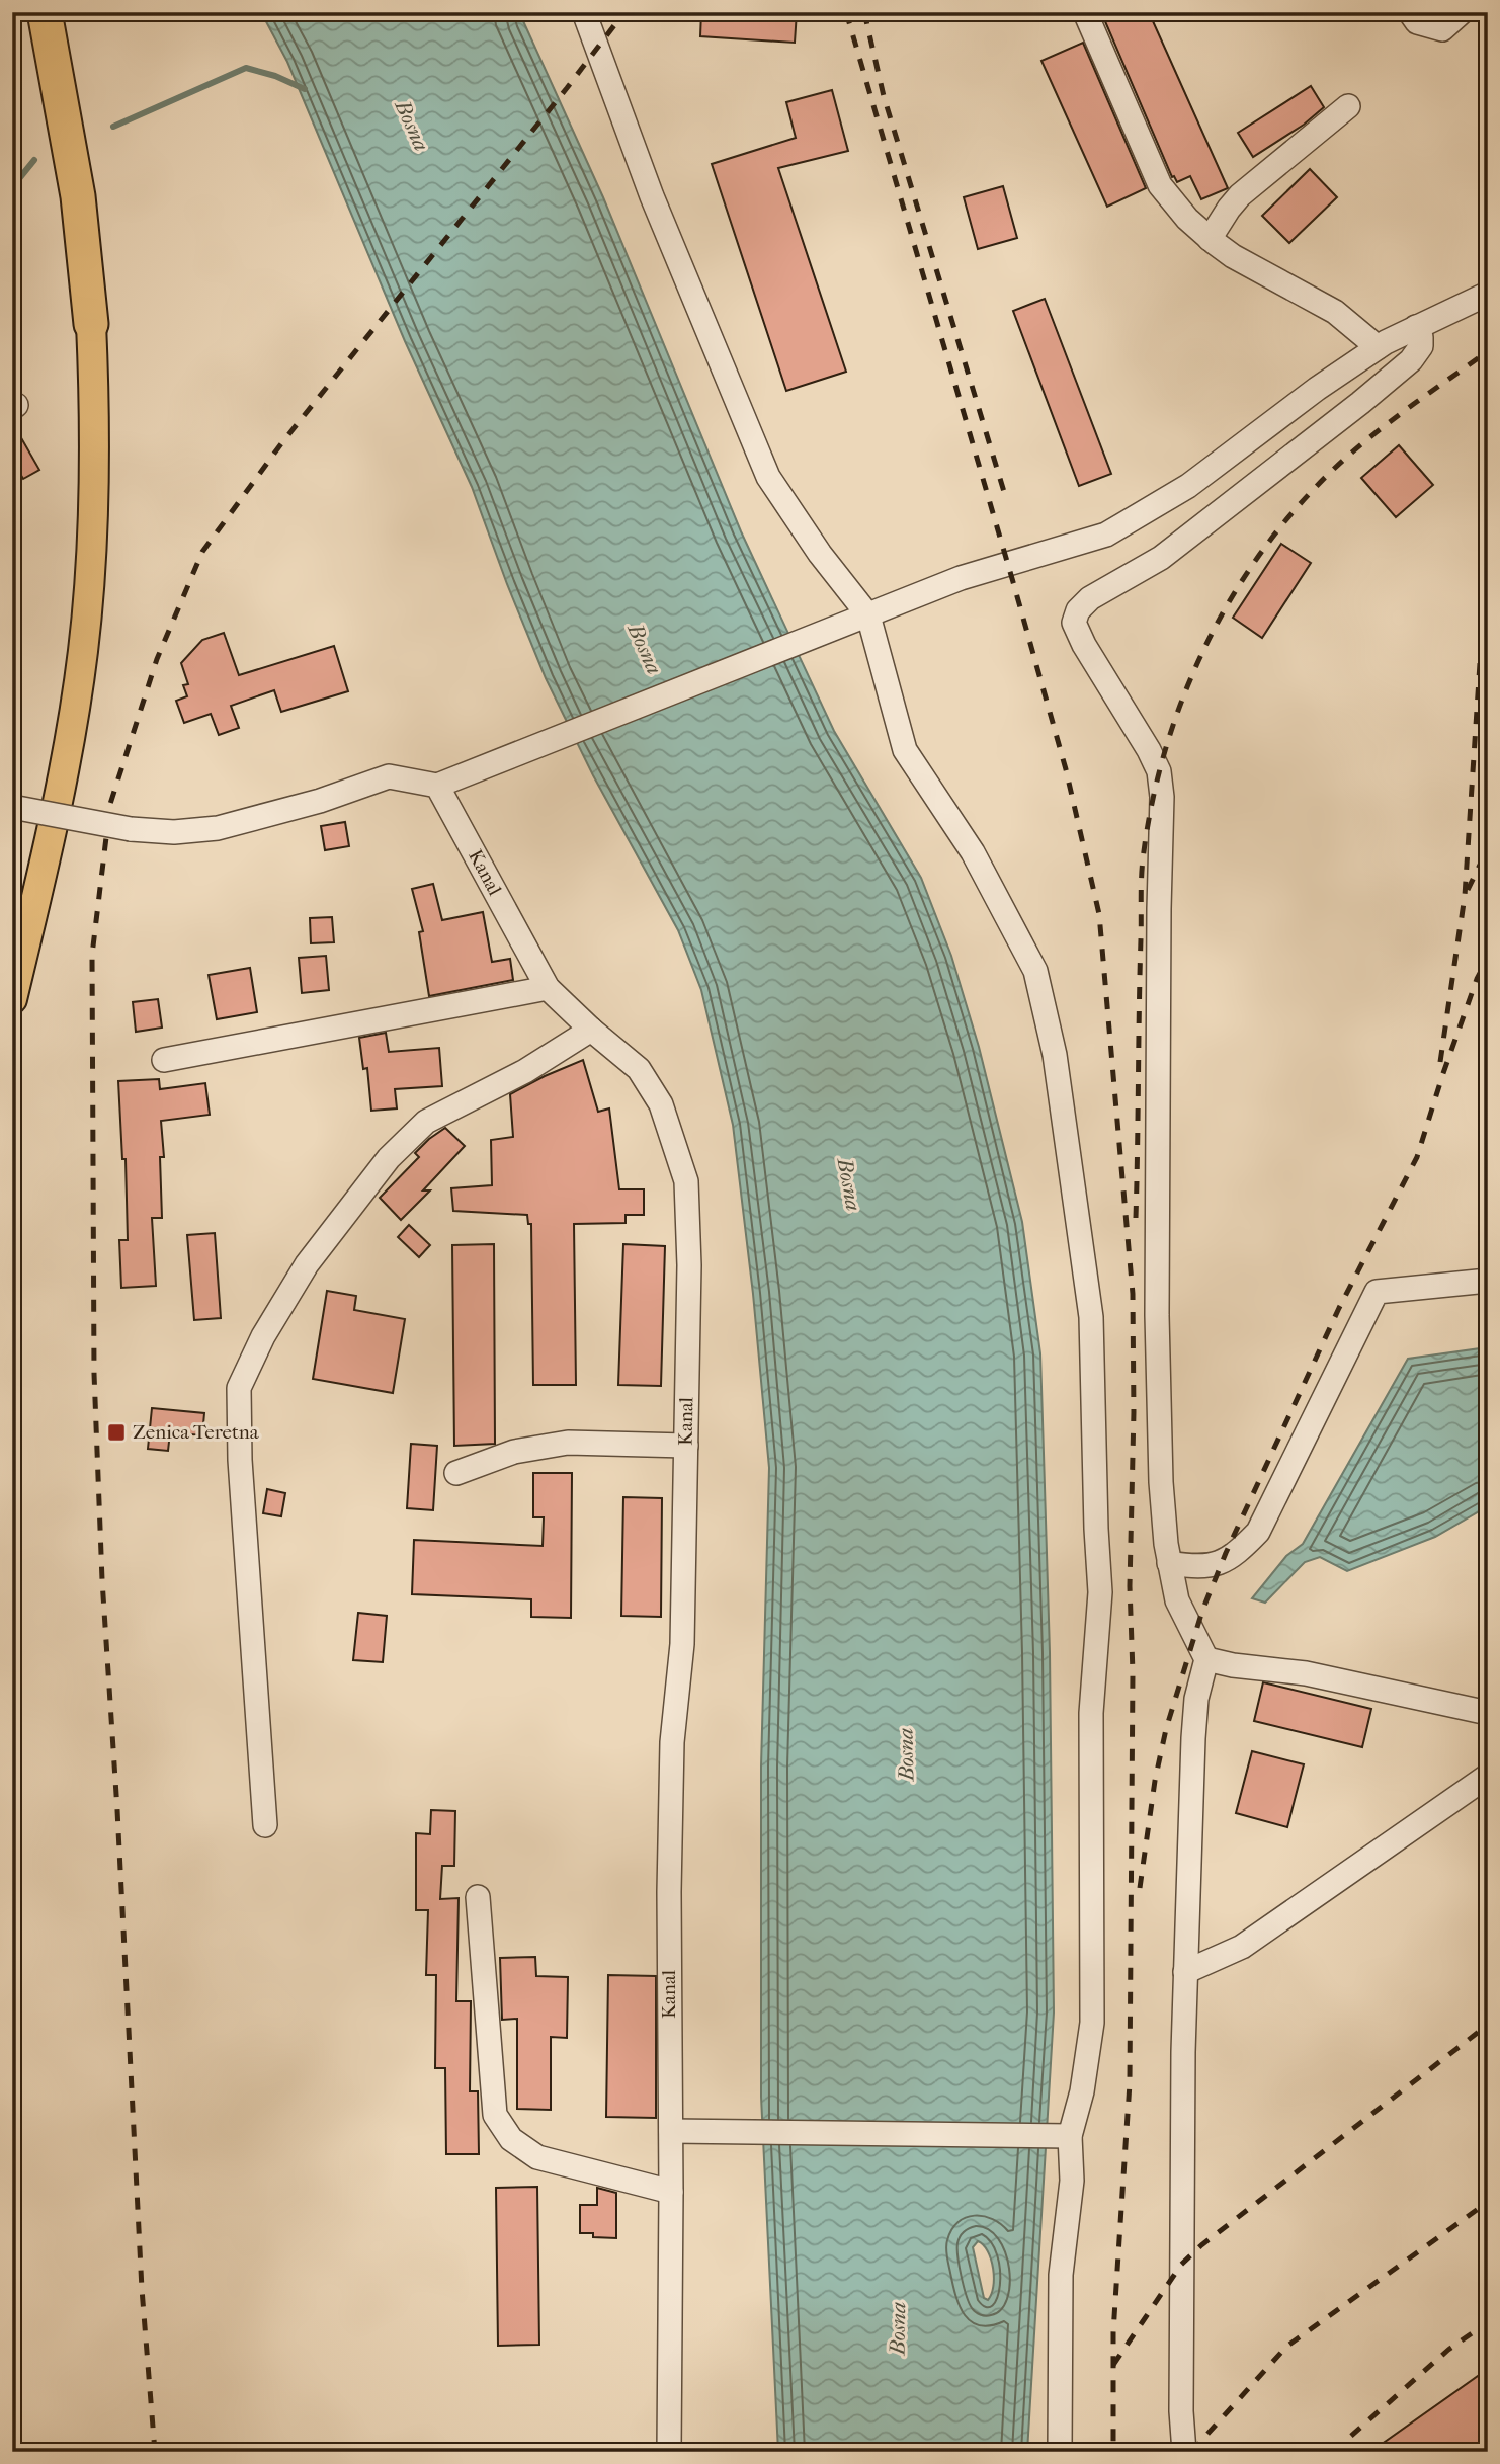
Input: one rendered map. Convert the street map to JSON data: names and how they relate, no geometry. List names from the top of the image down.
{
  "streets": {
    "street": ["Kanal"]
  },
  "water": ["Bosna"],
  "places": {
    "transit": ["Zenica Teretna"]
  }
}
